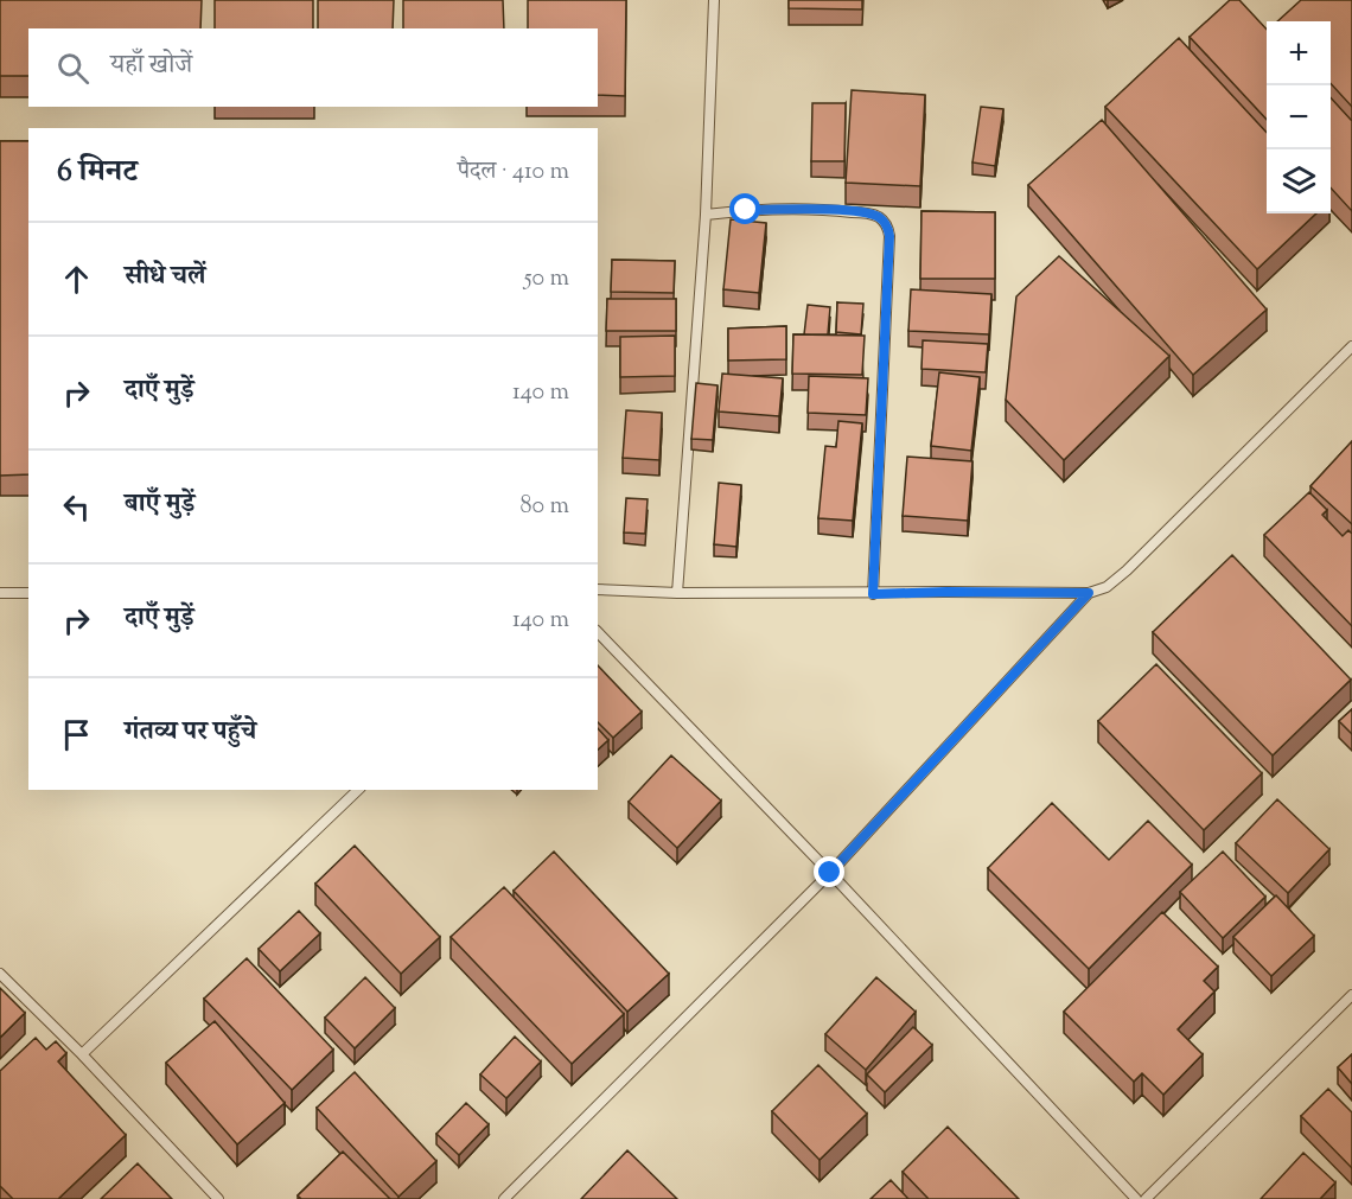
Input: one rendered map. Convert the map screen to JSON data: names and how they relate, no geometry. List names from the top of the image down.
{
  "page": {
    "map_buttons": ["+", "−"],
    "search": "यहाँ खोजें",
    "heading": ["6 मिनट", "पैदल · 410 m"],
    "list": [
      ["सीधे चलें", "50 m"],
      ["दाएँ मुड़ें", "140 m"],
      ["बाएँ मुड़ें", "80 m"],
      ["दाएँ मुड़ें", "140 m"],
      "गंतव्य पर पहुँचे"
    ]
  }
}
